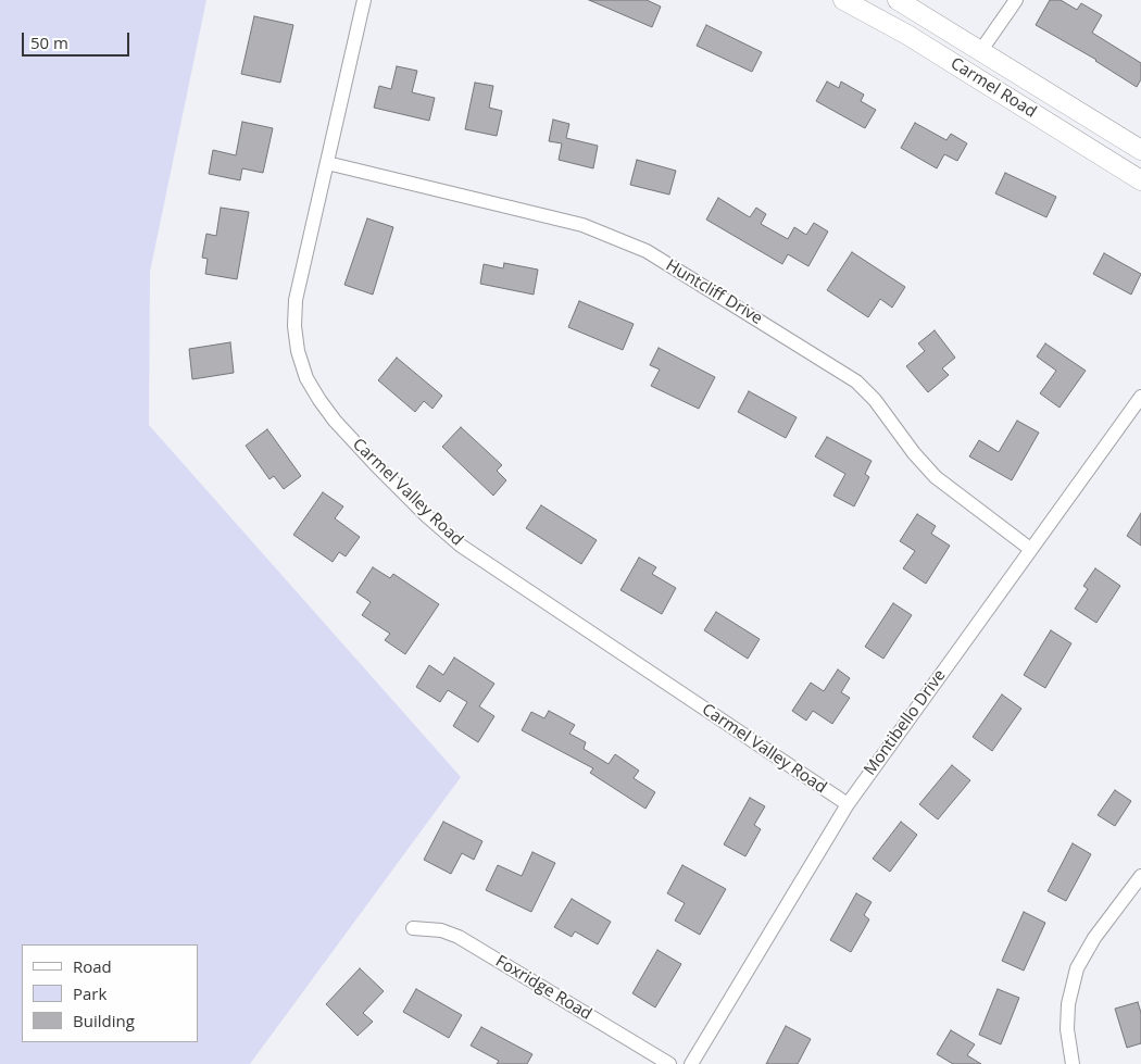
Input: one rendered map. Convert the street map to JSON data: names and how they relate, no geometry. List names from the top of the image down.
{
  "streets": {
    "main road": ["Carmel Road"],
    "street": [
      "Huntcliff Drive",
      "Carmel Valley Road",
      "Montibello Drive",
      "Foxridge Road"
    ]
  },
  "crossings": [
    ["Huntcliff Drive", "Carmel Valley Road"],
    ["Huntcliff Drive", "Montibello Drive"],
    ["Carmel Valley Road", "Montibello Drive"]
  ],
  "legend": ["Road", "Park", "Building"],
  "scale_bar": "50 m"
}
